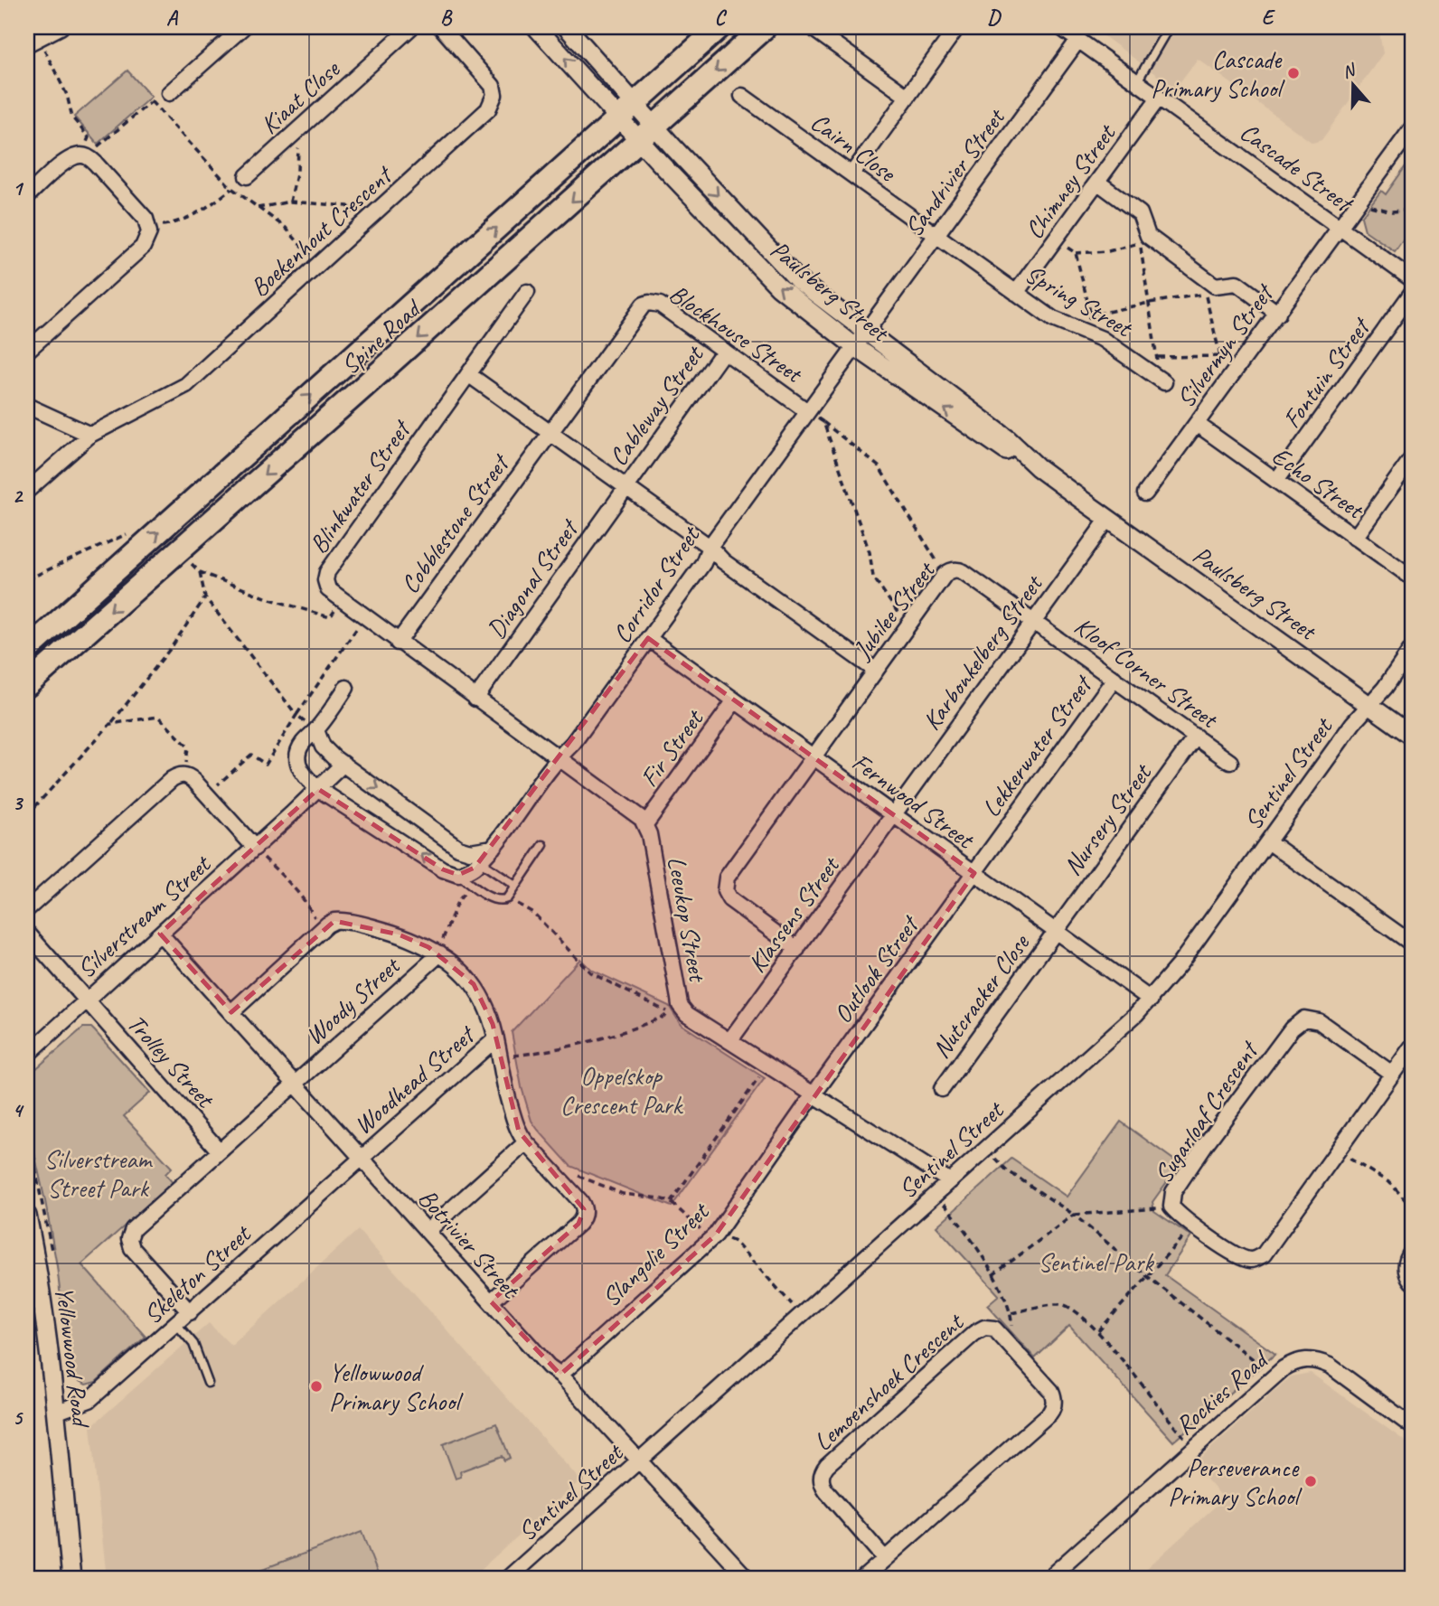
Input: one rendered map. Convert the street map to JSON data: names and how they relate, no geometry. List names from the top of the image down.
{
  "streets": {
    "main road": ["Spine Road"],
    "street": [
      "Kiaat Close",
      "Cairn Close",
      "Cascade Street",
      "Sandrivier Street",
      "Chimney Street",
      "Boekenhout Crescent",
      "Paulsberg Street",
      "Spring Street",
      "Blockhouse Street",
      "Silvermyn Street",
      "Fontuin Street",
      "Cableway Street",
      "Echo Street",
      "Blinkwater Street",
      "Cobblestone Street",
      "Diagonal Street",
      "Corridor Street",
      "Jubilee Street",
      "Karbonkelberg Street",
      "Kloof Corner Street",
      "Lekkerwater Street",
      "Fir Street",
      "Sentinel Street",
      "Fernwood Street",
      "Nursery Street",
      "Klassens Street",
      "Silverstream Street",
      "Leeukop Street",
      "Outlook Street",
      "Nutcracker Close",
      "Woody Street",
      "Trolley Street",
      "Woodhead Street",
      "Sugarloaf Crescent",
      "Botrivier Street",
      "Slangolie Street",
      "Skeleton Street",
      "Yellowwood Road",
      "Lemoenshoek Crescent",
      "Rockies Road"
    ]
  },
  "crossings": [
    ["Cairn Close", "Sandrivier Street"],
    ["Cairn Close", "Spring Street"],
    ["Cascade Street", "Sandrivier Street"],
    ["Cascade Street", "Chimney Street"],
    ["Cascade Street", "Silvermyn Street"],
    ["Sandrivier Street", "Paulsberg Street"],
    ["Sandrivier Street", "Spring Street"],
    ["Sandrivier Street", "Corridor Street"],
    ["Chimney Street", "Spring Street"],
    ["Paulsberg Street", "Spine Road"],
    ["Paulsberg Street", "Corridor Street"],
    ["Paulsberg Street", "Karbonkelberg Street"],
    ["Paulsberg Street", "Sentinel Street"],
    ["Blockhouse Street", "Cableway Street"],
    ["Blockhouse Street", "Cobblestone Street"],
    ["Blockhouse Street", "Corridor Street"],
    ["Silvermyn Street", "Echo Street"],
    ["Fontuin Street", "Echo Street"],
    ["Cableway Street", "Diagonal Street"],
    ["Blinkwater Street", "Cobblestone Street"],
    ["Corridor Street", "Fernwood Street"],
    ["Jubilee Street", "Karbonkelberg Street"],
    ["Jubilee Street", "Kloof Corner Street"],
    ["Jubilee Street", "Fernwood Street"],
    ["Jubilee Street", "Klassens Street"],
    ["Karbonkelberg Street", "Kloof Corner Street"],
    ["Karbonkelberg Street", "Fernwood Street"],
    ["Karbonkelberg Street", "Klassens Street"],
    ["Kloof Corner Street", "Lekkerwater Street"],
    ["Kloof Corner Street", "Nursery Street"],
    ["Lekkerwater Street", "Fernwood Street"],
    ["Lekkerwater Street", "Outlook Street"],
    ["Fir Street", "Fernwood Street"],
    ["Fir Street", "Leeukop Street"],
    ["Sentinel Street", "Fernwood Street"],
    ["Sentinel Street", "Leeukop Street"],
    ["Sentinel Street", "Botrivier Street"],
    ["Fernwood Street", "Nursery Street"],
    ["Fernwood Street", "Klassens Street"],
    ["Fernwood Street", "Outlook Street"],
    ["Fernwood Street", "Nutcracker Close"],
    ["Nursery Street", "Nutcracker Close"],
    ["Klassens Street", "Leeukop Street"],
    ["Silverstream Street", "Trolley Street"],
    ["Silverstream Street", "Botrivier Street"],
    ["Leeukop Street", "Outlook Street"],
    ["Leeukop Street", "Slangolie Street"],
    ["Outlook Street", "Slangolie Street"],
    ["Woody Street", "Trolley Street"],
    ["Woody Street", "Botrivier Street"],
    ["Woody Street", "Skeleton Street"],
    ["Woodhead Street", "Botrivier Street"],
    ["Woodhead Street", "Skeleton Street"],
    ["Botrivier Street", "Slangolie Street"],
    ["Botrivier Street", "Skeleton Street"],
    ["Skeleton Street", "Yellowwood Road"]
  ],
  "parks": ["Oppelskop Crescent Park", "Silverstream Street Park", "Sentinel Park"],
  "places": ["Cascade Primary School", "Yellowwood Primary School", "Perseverance Primary School"],
  "north": "top",
  "grid": {
    "columns": [
      "A",
      "B",
      "C",
      "D",
      "E"
    ],
    "rows": [
      "1",
      "2",
      "3",
      "4",
      "5"
    ]
  }
}
